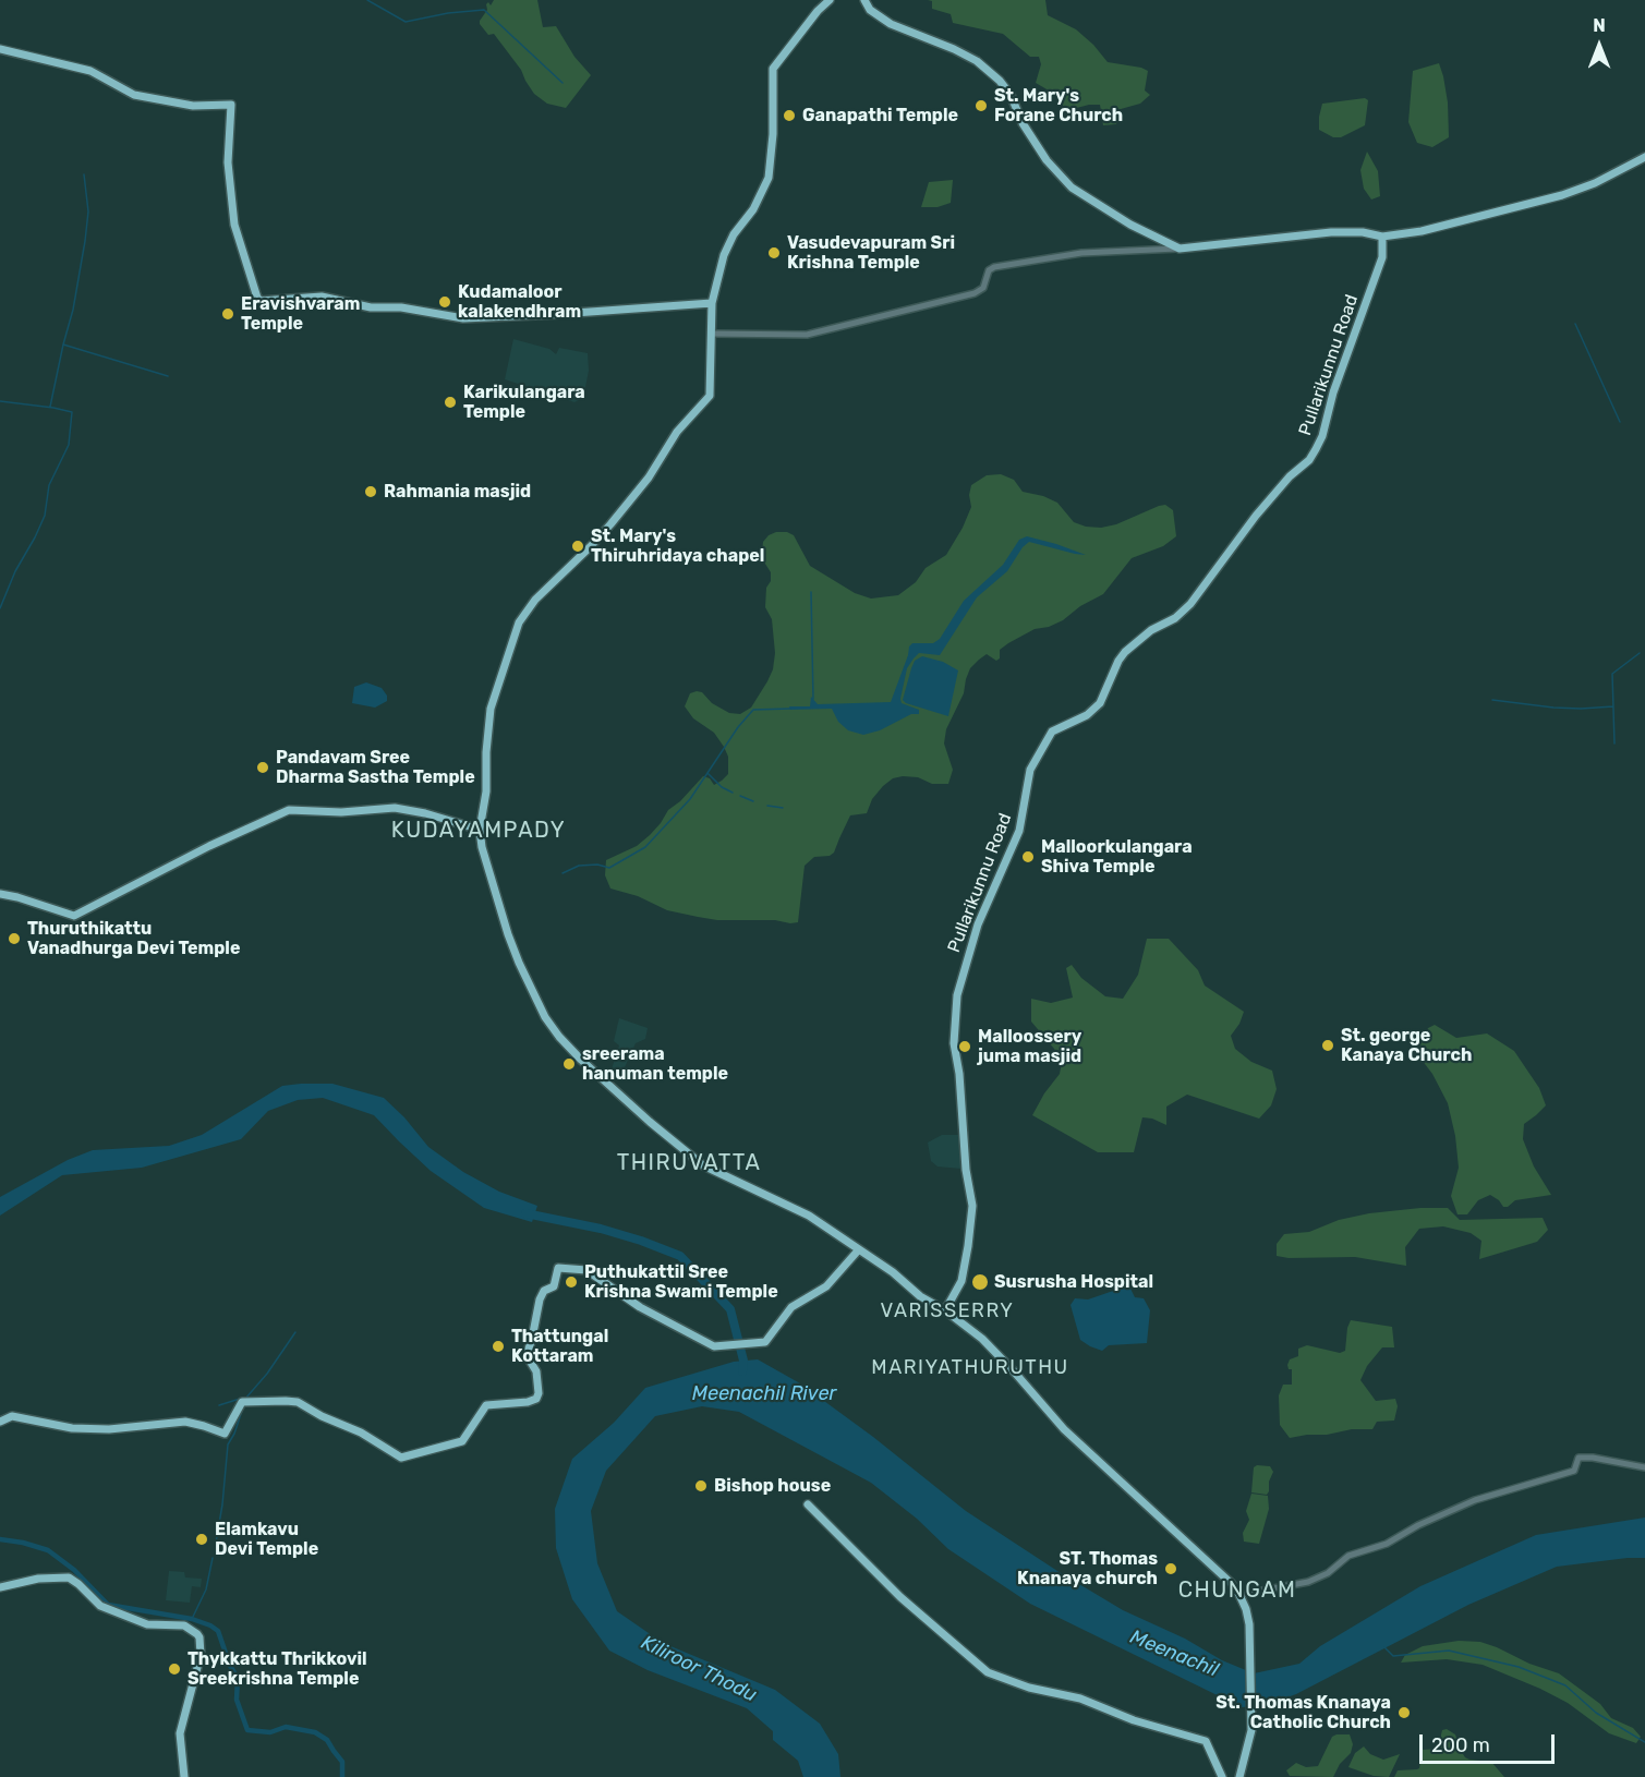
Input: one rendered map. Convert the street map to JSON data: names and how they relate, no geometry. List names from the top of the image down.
{
  "streets": {
    "main road": ["Pullarikunnu Road"]
  },
  "districts": [
    "KUDAYAMPADY",
    "THIRUVATTA",
    "VARISSERRY",
    "MARIYATHURUTHU",
    "CHUNGAM"
  ],
  "water": ["Meenachil River", "Meenachil", "Kiliroor Thodu"],
  "places": [
    "St. Mary's Forane Church",
    "Ganapathi Temple",
    "Vasudevapuram Sri Krishna Temple",
    "Kudamaloor kalakendhram",
    "Eravishvaram Temple",
    "Karikulangara Temple",
    "Rahmania masjid",
    "St. Mary's Thiruhridaya chapel",
    "Pandavam Sree Dharma Sastha Temple",
    "Malloorkulangara Shiva Temple",
    "Thuruthikattu Vanadhurga Devi Temple",
    "St. george Kanaya Church",
    "Malloossery juma masjid",
    "sreerama hanuman temple",
    "Puthukattil Sree Krishna Swami Temple",
    "Susrusha Hospital",
    "Thattungal Kottaram",
    "Bishop house",
    "Elamkavu Devi Temple",
    "ST. Thomas Knanaya church",
    "Thykkattu Thrikkovil Sreekrishna Temple",
    "St. Thomas Knanaya Catholic Church"
  ],
  "scale_bar": "200 m",
  "north": "top"
}
